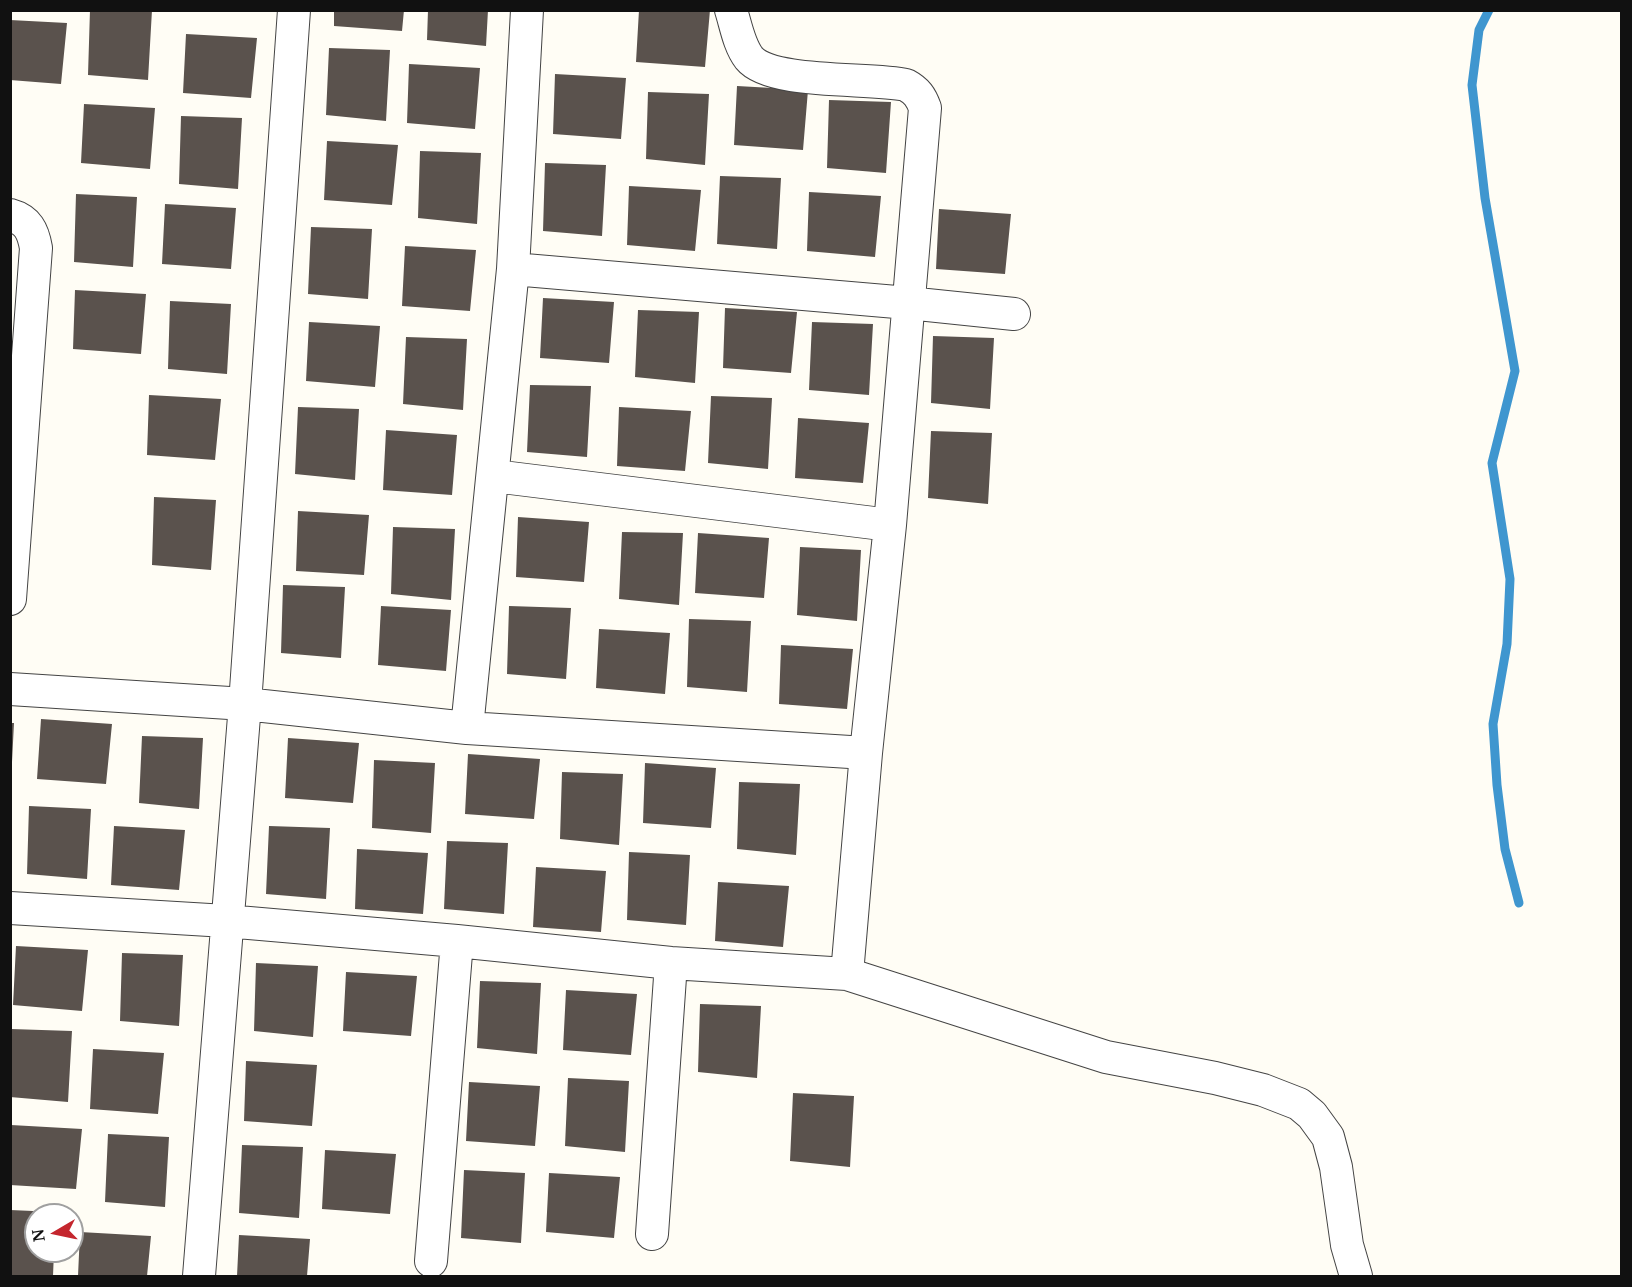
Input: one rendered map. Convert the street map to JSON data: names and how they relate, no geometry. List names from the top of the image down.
{
  "north": "left"
}
